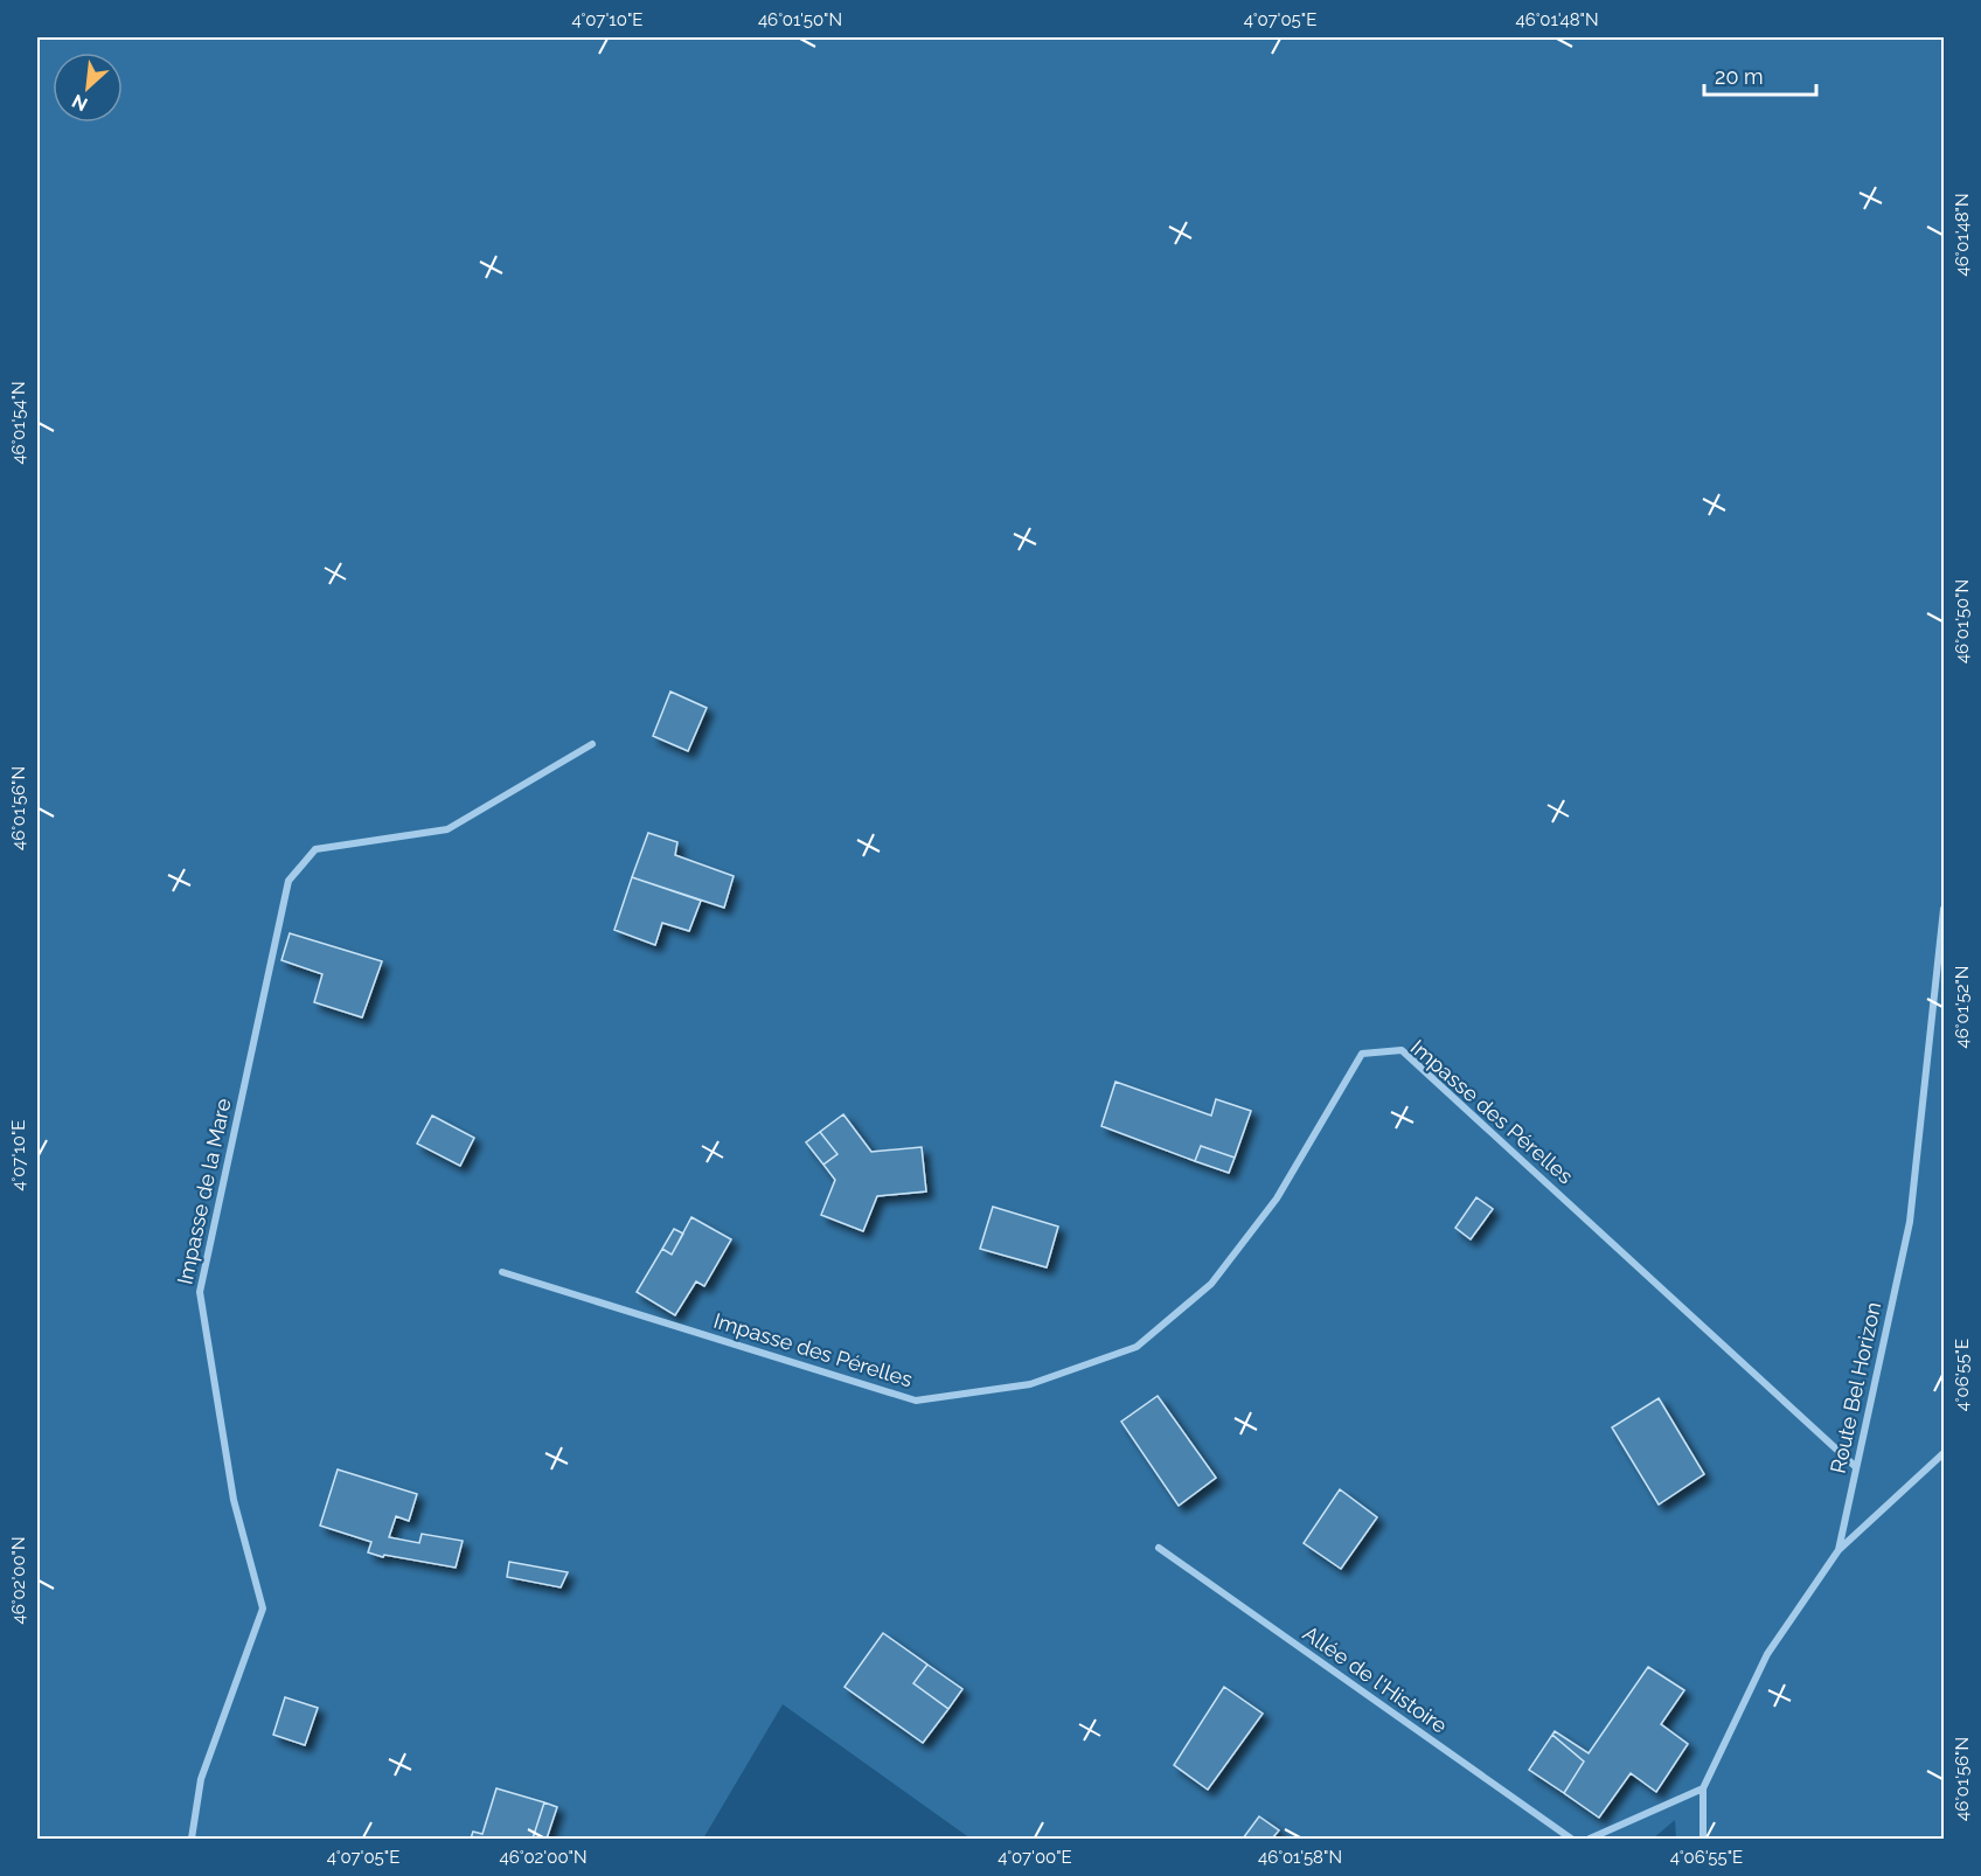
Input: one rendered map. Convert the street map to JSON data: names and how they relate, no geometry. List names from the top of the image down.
{
  "streets": {
    "street": [
      "Impasse des Pérelles",
      "Impasse de la Mare",
      "Route Bel Horizon",
      "Allée de l'Histoire"
    ]
  },
  "crossings": [
    ["Impasse des Pérelles", "Route Bel Horizon"]
  ],
  "scale_bar": "20 m",
  "north": "bottom left",
  "coordinates": [
    "4°07'10\"E",
    "46°01'50\"N",
    "4°07'05\"E",
    "46°01'48\"N",
    "46°01'54\"N",
    "46°01'56\"N",
    "46°01'52\"N",
    "4°06'55\"E",
    "46°02'00\"N",
    "4°07'00\"E",
    "46°01'58\"N"
  ]
}
